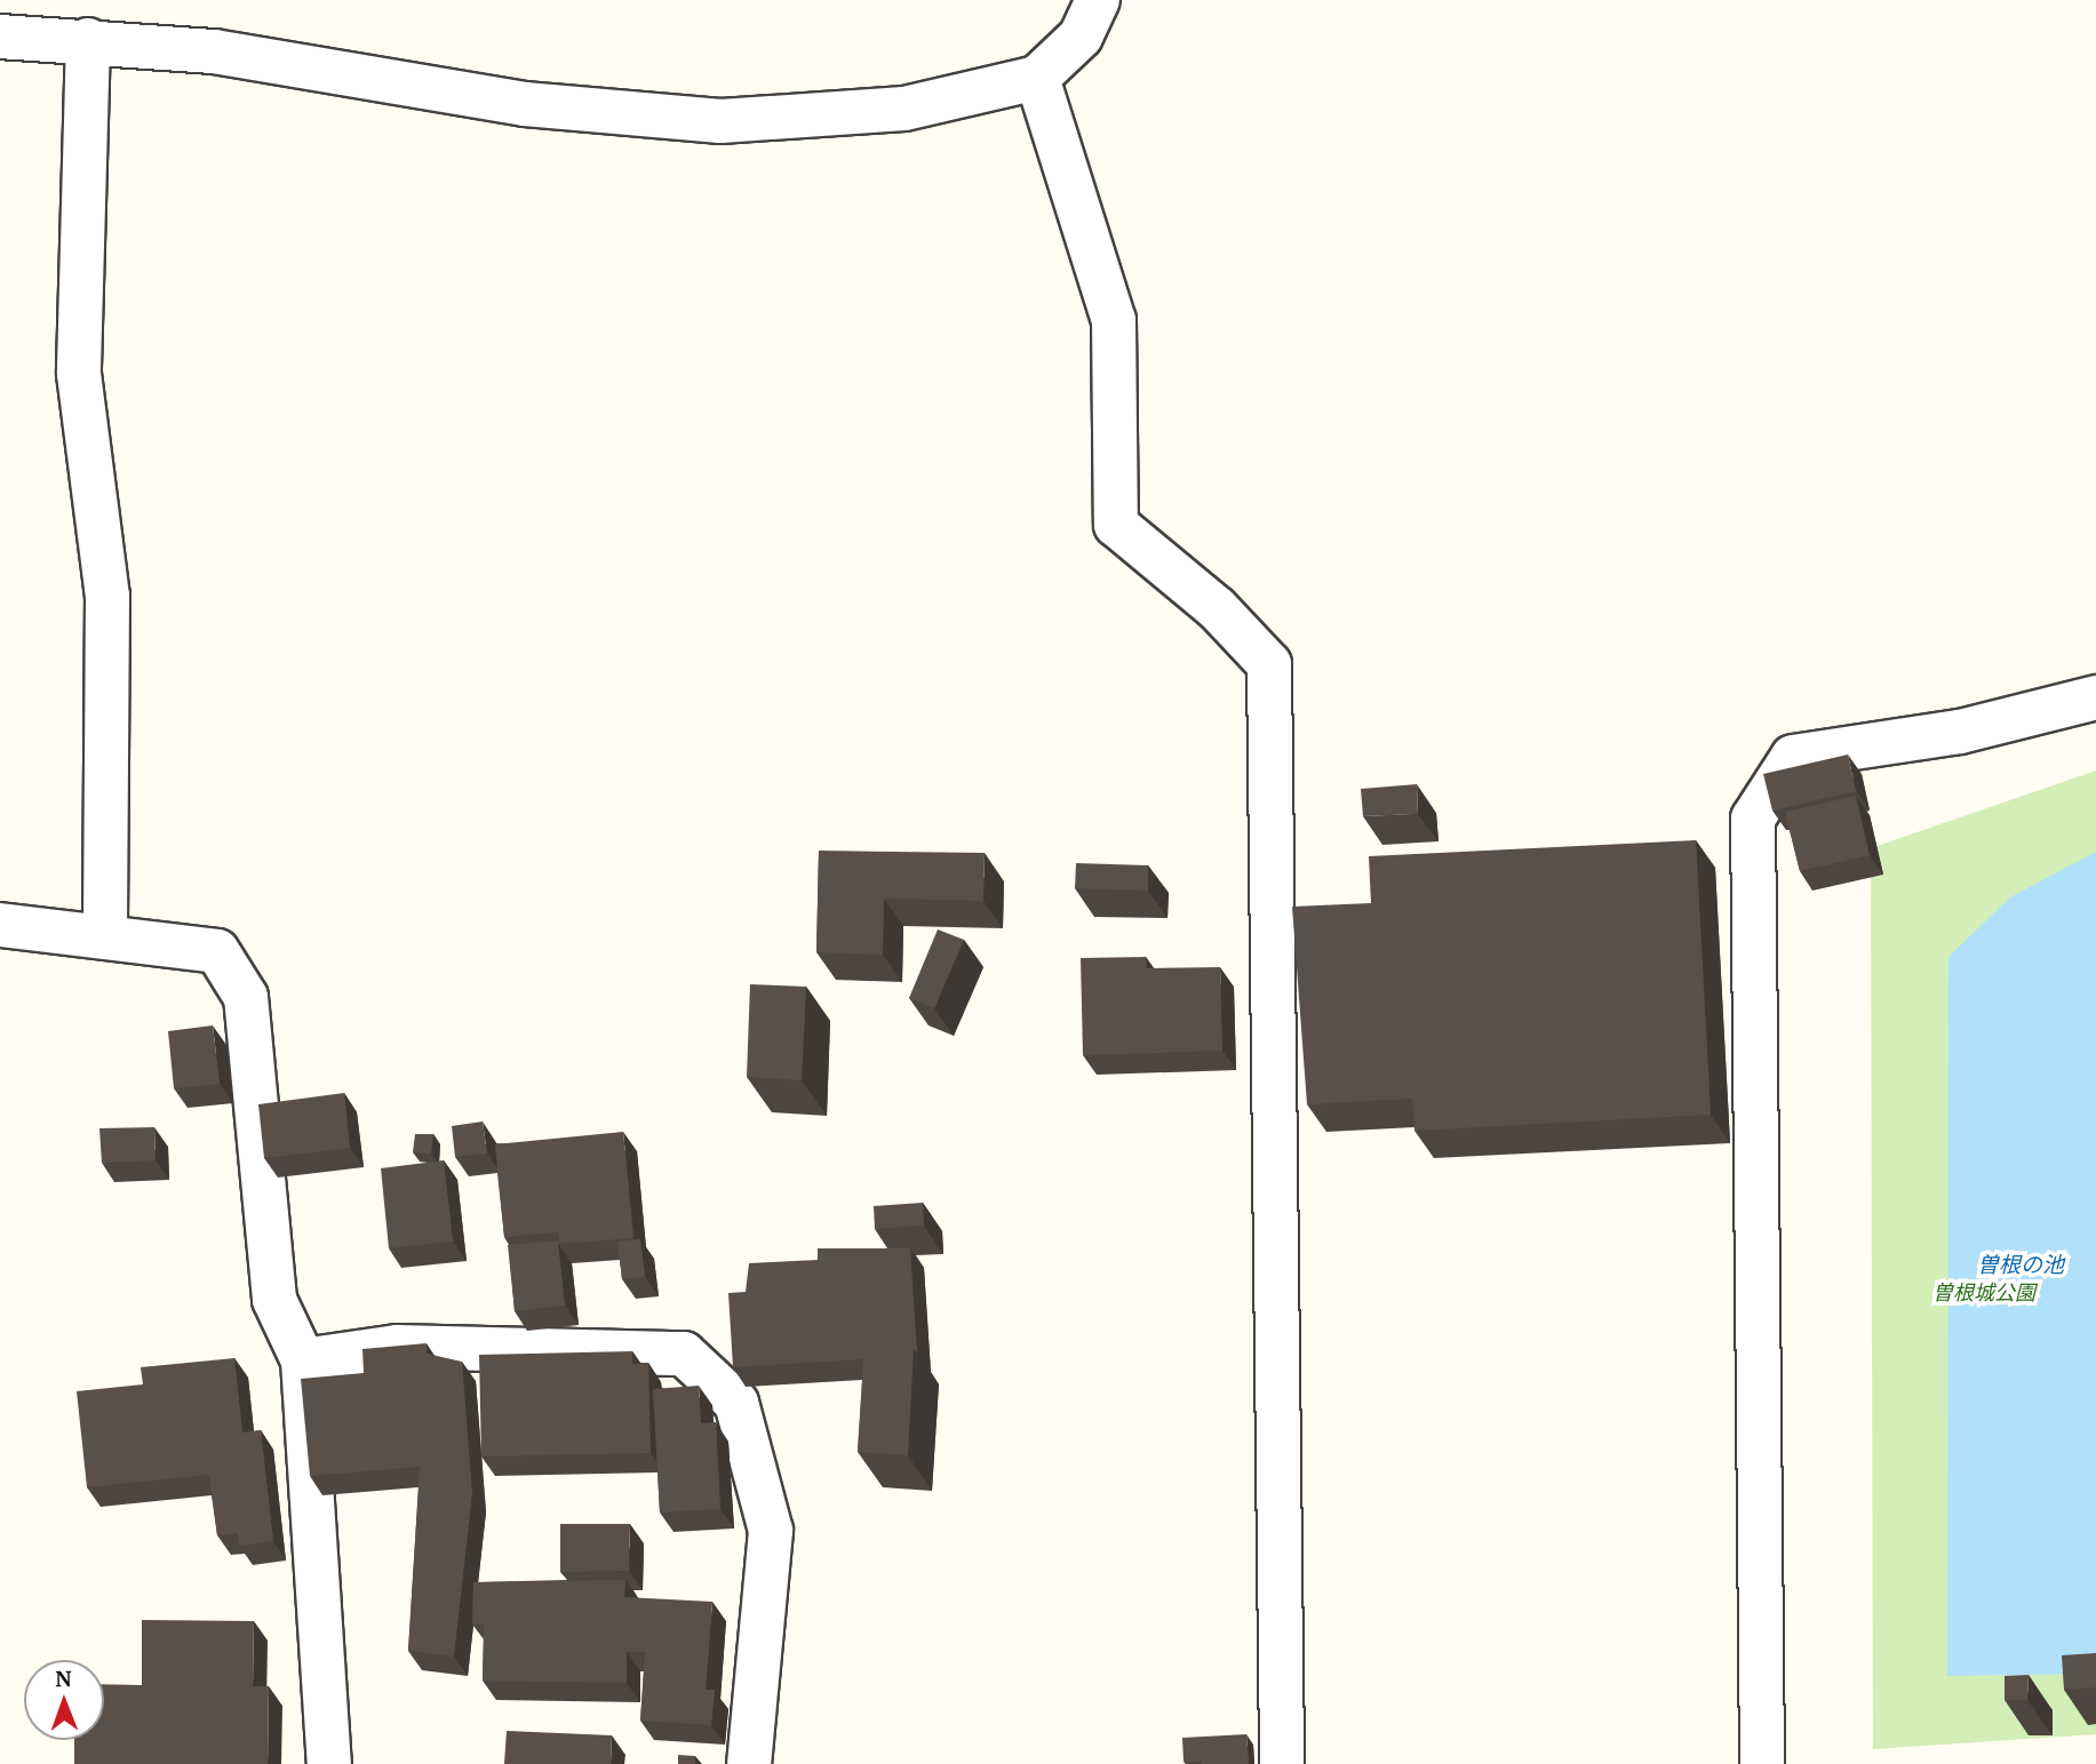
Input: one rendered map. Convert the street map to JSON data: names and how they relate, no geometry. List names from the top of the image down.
{
  "water": ["曽根の池"],
  "parks": ["曽根城公園"],
  "north": "top"
}
